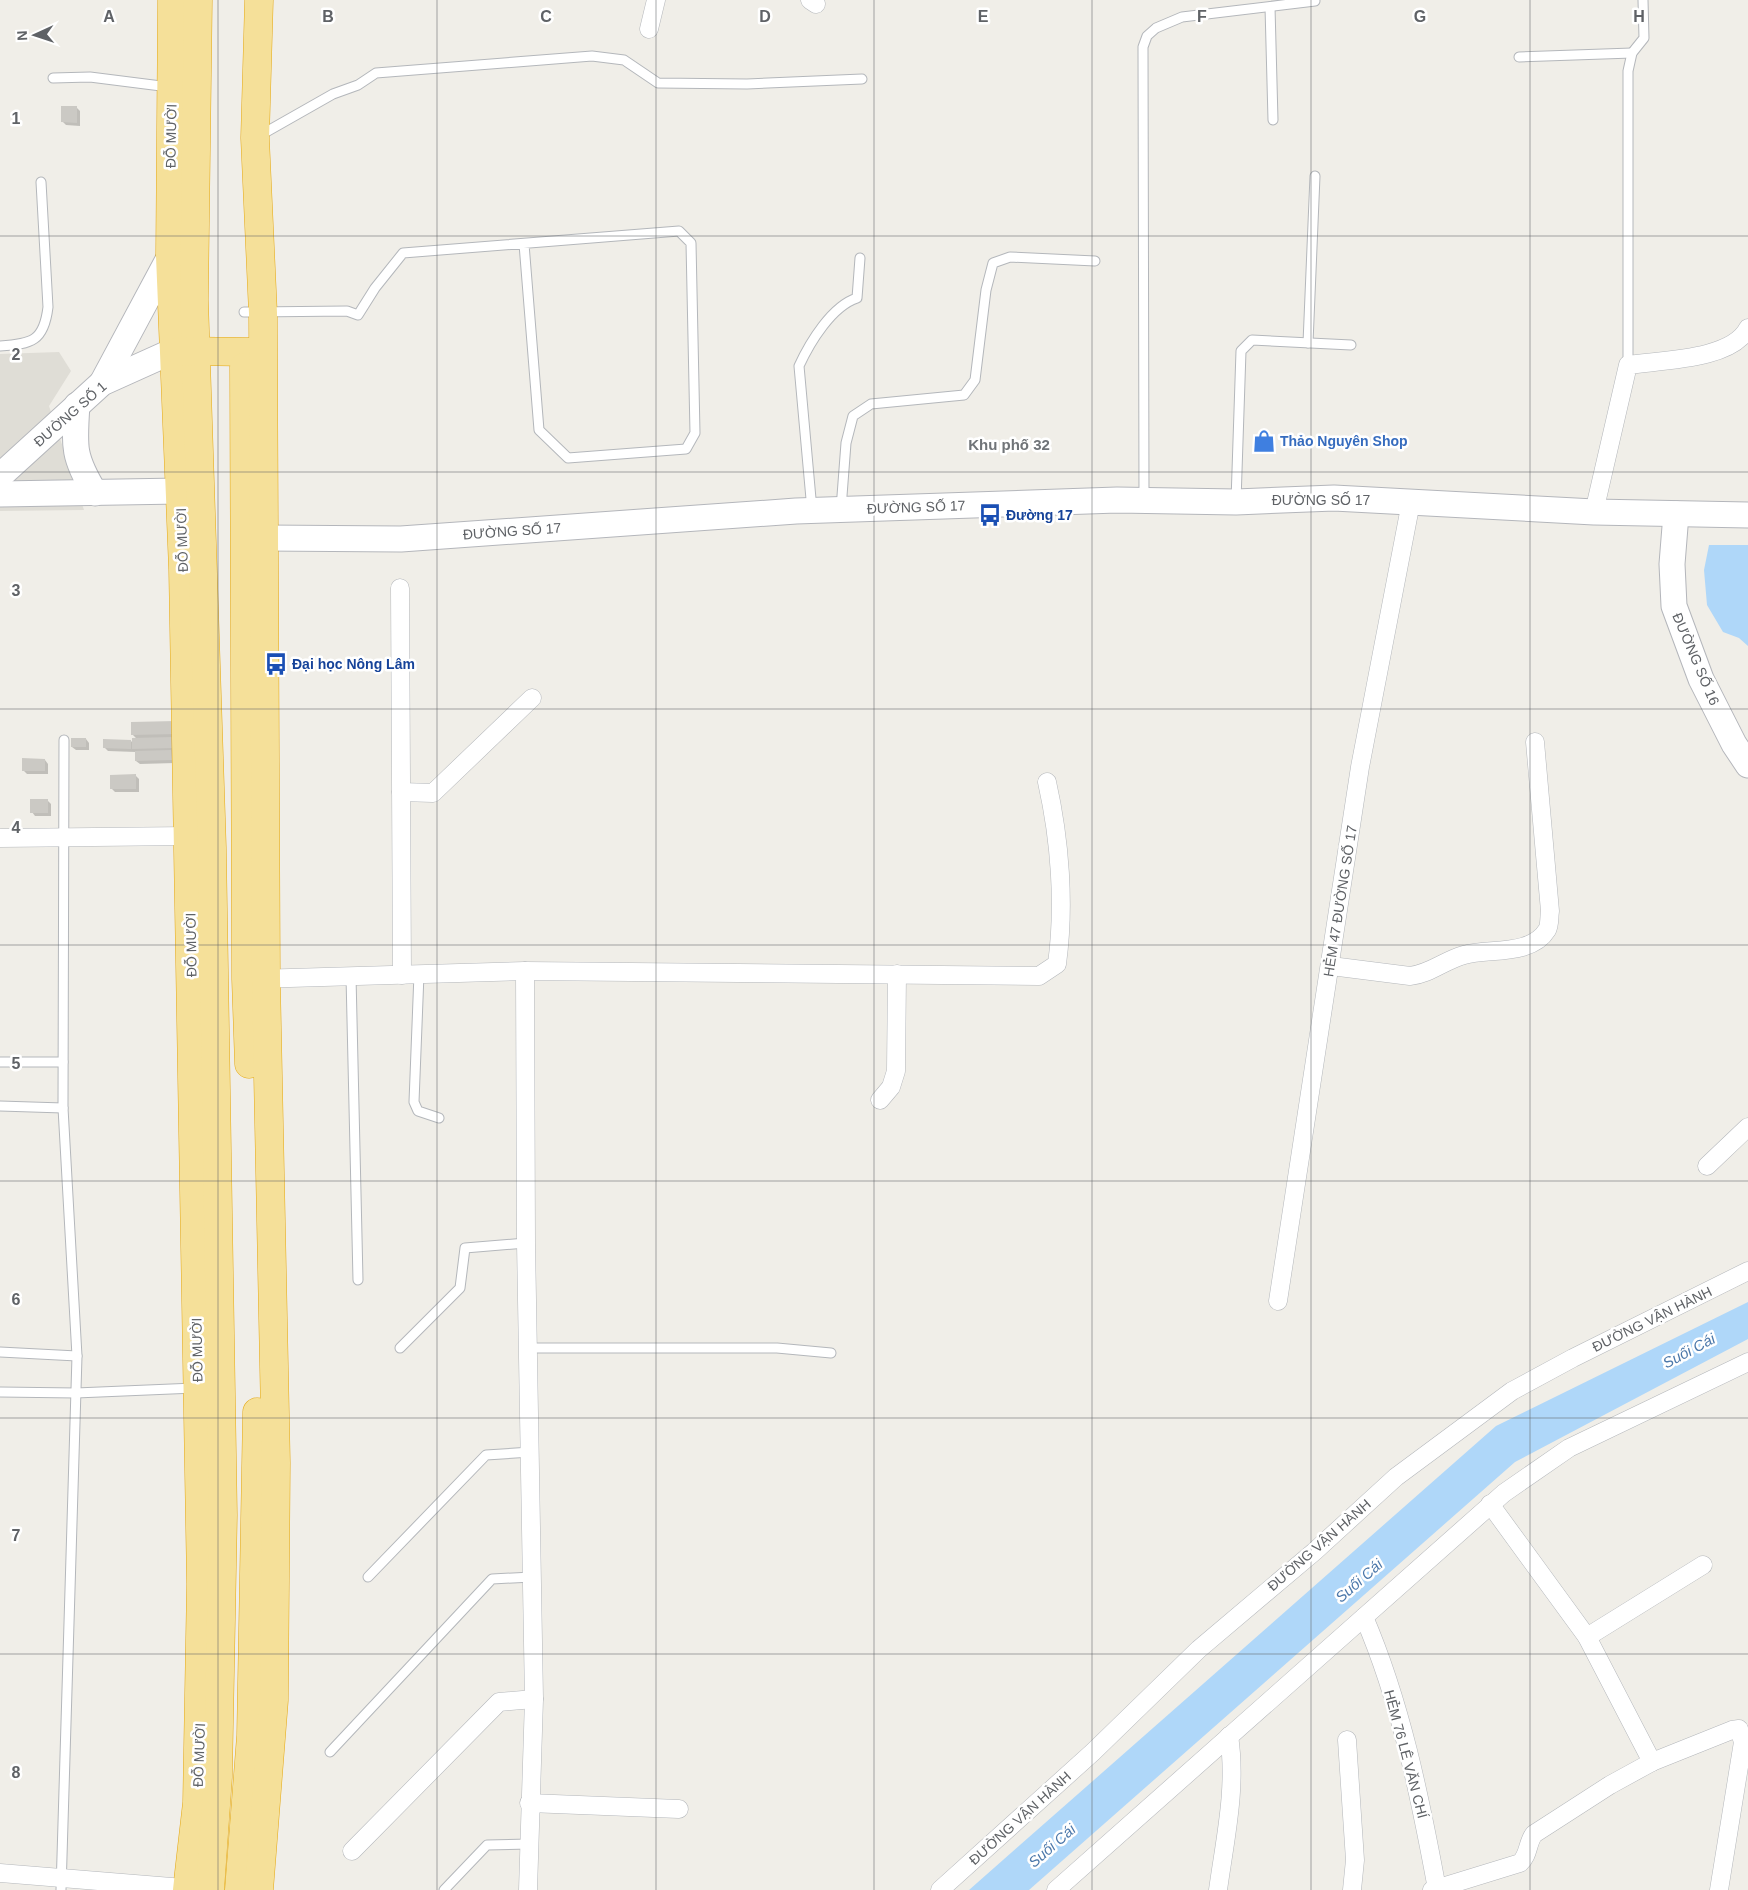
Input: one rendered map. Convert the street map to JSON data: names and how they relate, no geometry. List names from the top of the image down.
{
  "streets": {
    "highway": ["ĐỖ MƯỜI"],
    "street": [
      "ĐƯỜNG SỐ 1",
      "ĐƯỜNG SỐ 17",
      "ĐƯỜNG SỐ 16",
      "HẺM 47 ĐƯỜNG SỐ 17",
      "ĐƯỜNG VẬN HÀNH",
      "HẺM 76 LÊ VĂN CHÍ"
    ]
  },
  "crossings": [
    ["ĐỖ MƯỜI", "ĐƯỜNG SỐ 1"],
    ["ĐƯỜNG SỐ 17", "ĐƯỜNG SỐ 16"],
    ["ĐƯỜNG SỐ 17", "HẺM 47 ĐƯỜNG SỐ 17"]
  ],
  "districts": ["Khu phố 32"],
  "water": ["Suối Cái"],
  "places": {
    "shop": ["Thảo Nguyên Shop"],
    "bus stop": ["Đường 17", "Đại học Nông Lâm"]
  },
  "north": "left",
  "grid": {
    "columns": [
      "A",
      "B",
      "C",
      "D",
      "E",
      "F",
      "G",
      "H"
    ],
    "rows": [
      "1",
      "2",
      "3",
      "4",
      "5",
      "6",
      "7",
      "8"
    ]
  }
}
